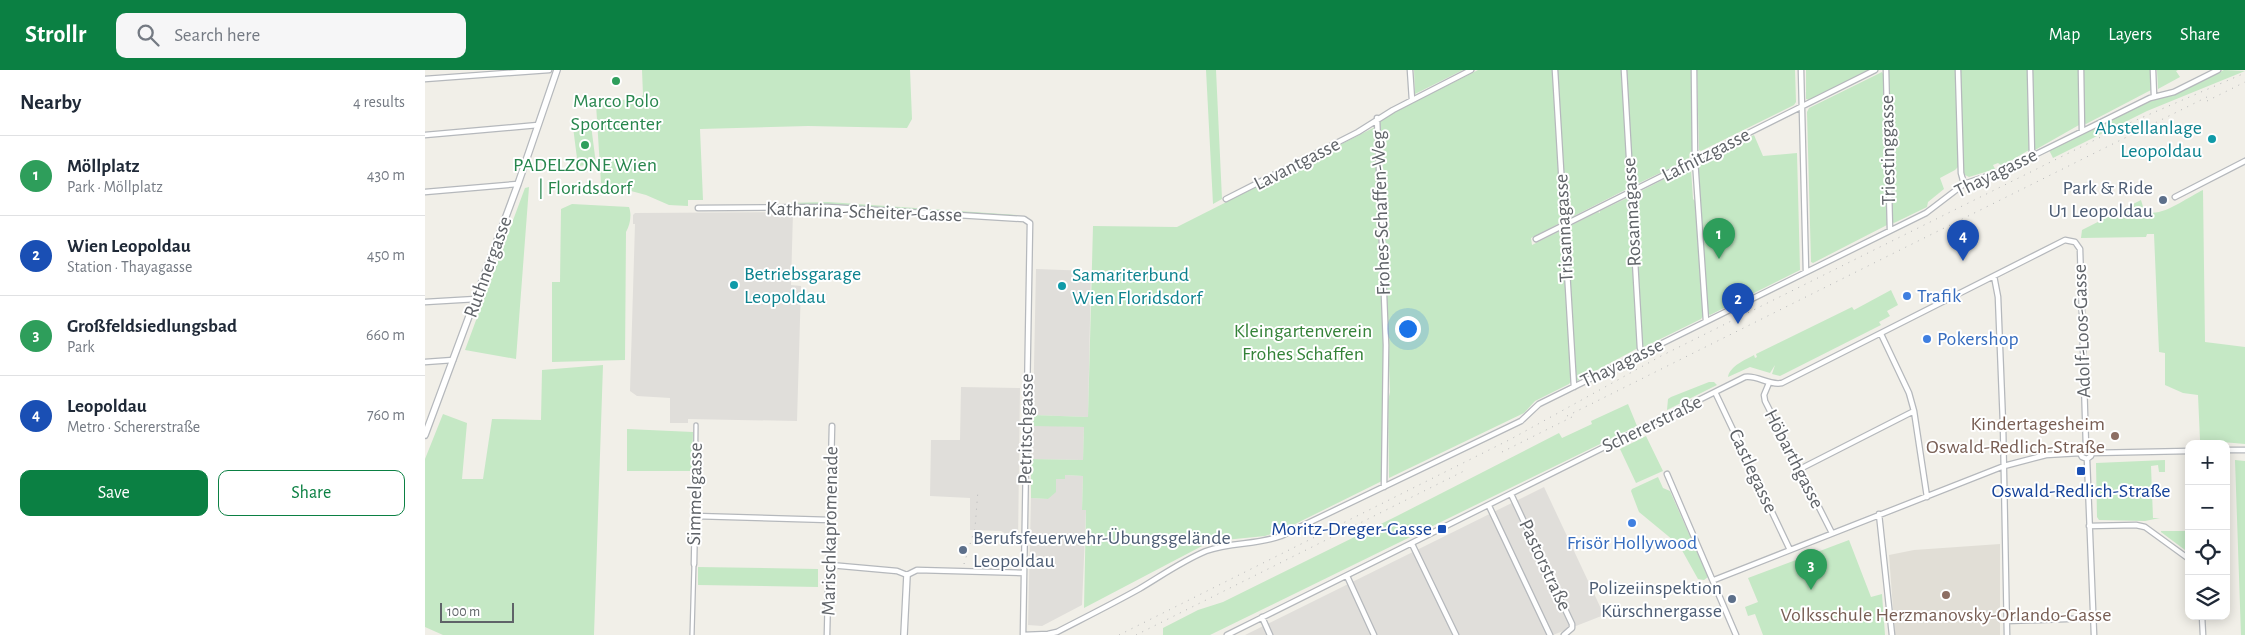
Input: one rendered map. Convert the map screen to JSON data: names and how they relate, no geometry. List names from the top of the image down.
{
  "streets": {
    "street": [
      "Triestinggasse",
      "Lafnitzgasse",
      "Lavantgasse",
      "Thayagasse",
      "Katharina-Scheiter-Gasse",
      "Rosannagasse",
      "Frohes-Schaffen-Weg",
      "Trisannagasse",
      "Ruthnergasse",
      "Adolf-Loos-Gasse",
      "Schererstraße",
      "Petritschgasse",
      "Höbarthgasse",
      "Castlegasse",
      "Simmelgasse",
      "Marischkapromenade",
      "Pastorstraße"
    ]
  },
  "crossings": [
    ["Triestinggasse", "Thayagasse"],
    ["Lafnitzgasse", "Rosannagasse"],
    ["Lafnitzgasse", "Trisannagasse"],
    ["Lavantgasse", "Frohes-Schaffen-Weg"],
    ["Thayagasse", "Rosannagasse"],
    ["Thayagasse", "Frohes-Schaffen-Weg"],
    ["Thayagasse", "Trisannagasse"],
    ["Thayagasse", "Petritschgasse"],
    ["Katharina-Scheiter-Gasse", "Petritschgasse"],
    ["Adolf-Loos-Gasse", "Schererstraße"],
    ["Schererstraße", "Höbarthgasse"],
    ["Schererstraße", "Castlegasse"],
    ["Schererstraße", "Pastorstraße"]
  ],
  "parks": ["Kleingartenverein Frohes Schaffen"],
  "places": {
    "other": [
      "Marco Polo Sportcenter",
      "Abstellanlage Leopoldau",
      "PADELZONE Wien | Floridsdorf",
      "Park & Ride U1 Leopoldau",
      "Betriebsgarage Leopoldau",
      "Samariterbund Wien Floridsdorf",
      "Trafik",
      "Pokershop",
      "Kindertagesheim Oswald-Redlich-Straße",
      "Frisör Hollywood",
      "Berufsfeuerwehr-Übungsgelände Leopoldau",
      "Volksschule Herzmanovsky-Orlando-Gasse",
      "Polizeiinspektion Kürschnergasse"
    ],
    "transit": ["Oswald-Redlich-Straße", "Moritz-Dreger-Gasse"]
  },
  "scale_bar": "100 m",
  "page": {
    "header": "Strollr",
    "search": "Search here",
    "nav": ["Map", "Layers", "Share"],
    "heading": ["Nearby", "4 results"],
    "list": [
      {
        "mark": "1",
        "name": "Möllplatz",
        "note": "Park · Möllplatz",
        "value": "430 m"
      },
      {
        "mark": "2",
        "name": "Wien Leopoldau",
        "note": "Station · Thayagasse",
        "value": "450 m"
      },
      {
        "mark": "3",
        "name": "Großfeldsiedlungsbad",
        "note": "Park",
        "value": "660 m"
      },
      {
        "mark": "4",
        "name": "Leopoldau",
        "note": "Metro · Schererstraße",
        "value": "760 m"
      }
    ],
    "pins": [
      "1",
      "4",
      "2",
      "3"
    ],
    "map_buttons": ["+", "−"],
    "buttons": ["Save", "Share"],
    "scale": "100 m"
  }
}
